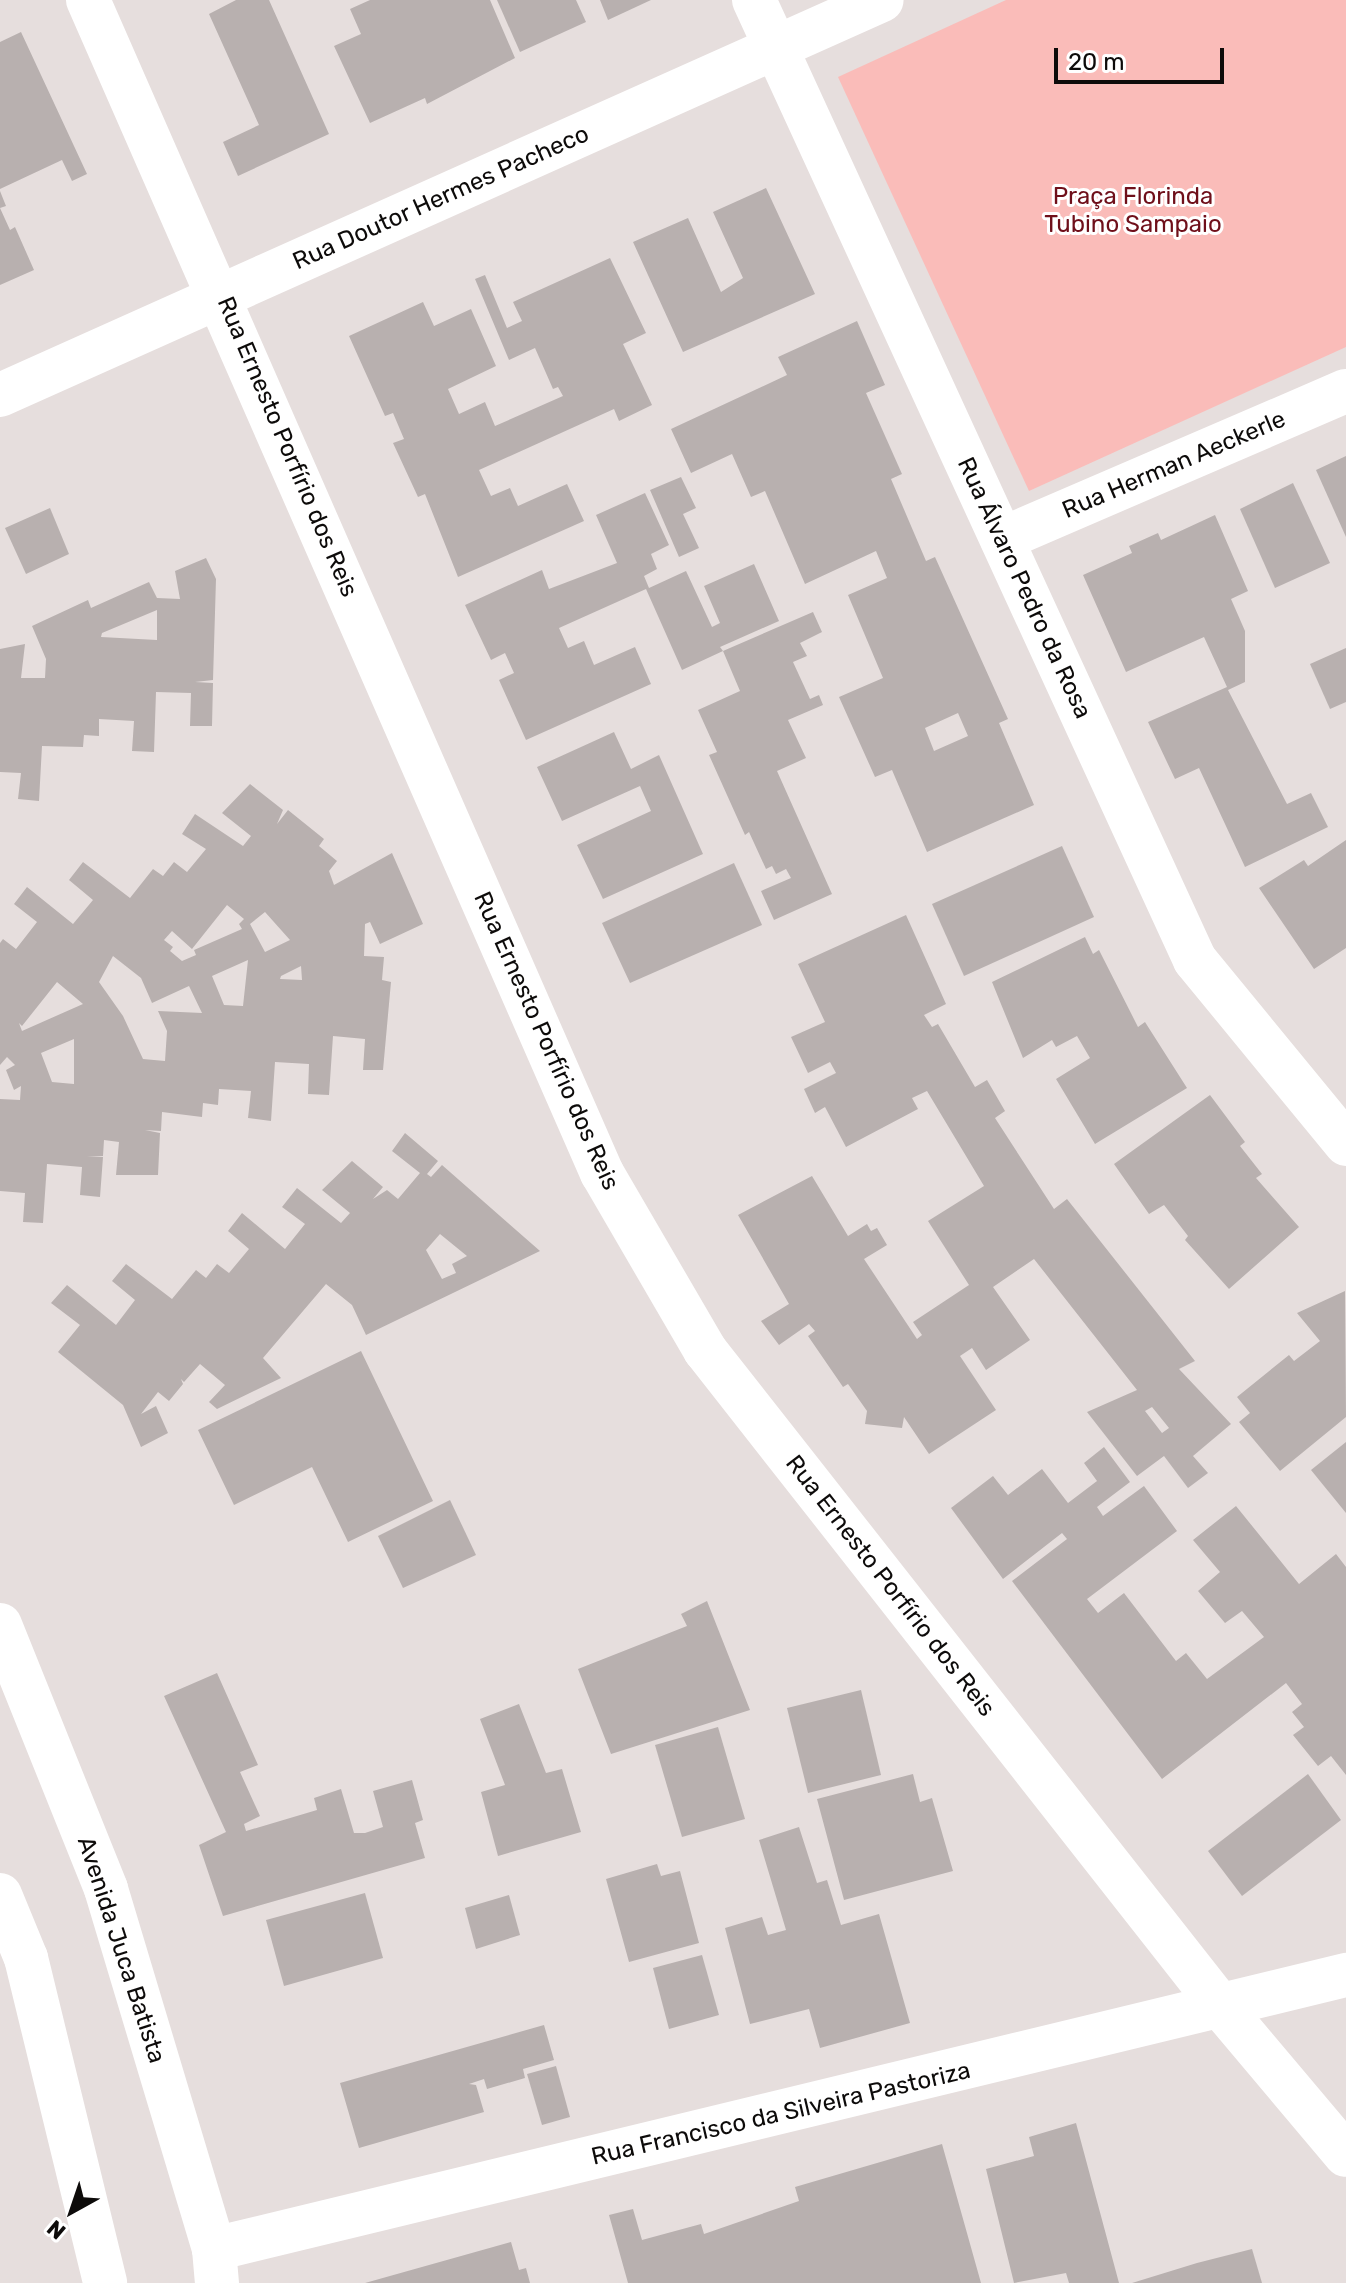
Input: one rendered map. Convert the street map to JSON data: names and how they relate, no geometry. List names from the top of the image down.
{
  "streets": {
    "street": [
      "Rua Doutor Hermes Pacheco",
      "Rua Ernesto Porfírio dos Reis",
      "Rua Herman Aeckerle",
      "Rua Álvaro Pedro da Rosa",
      "Avenida Juca Batista",
      "Rua Francisco da Silveira Pastoriza"
    ]
  },
  "crossings": [
    ["Rua Doutor Hermes Pacheco", "Rua Ernesto Porfírio dos Reis"],
    ["Rua Doutor Hermes Pacheco", "Rua Álvaro Pedro da Rosa"],
    ["Rua Ernesto Porfírio dos Reis", "Rua Francisco da Silveira Pastoriza"],
    ["Rua Herman Aeckerle", "Rua Álvaro Pedro da Rosa"],
    ["Avenida Juca Batista", "Rua Francisco da Silveira Pastoriza"]
  ],
  "parks": ["Praça Florinda Tubino Sampaio"],
  "scale_bar": "20 m",
  "north": "bottom left"
}
